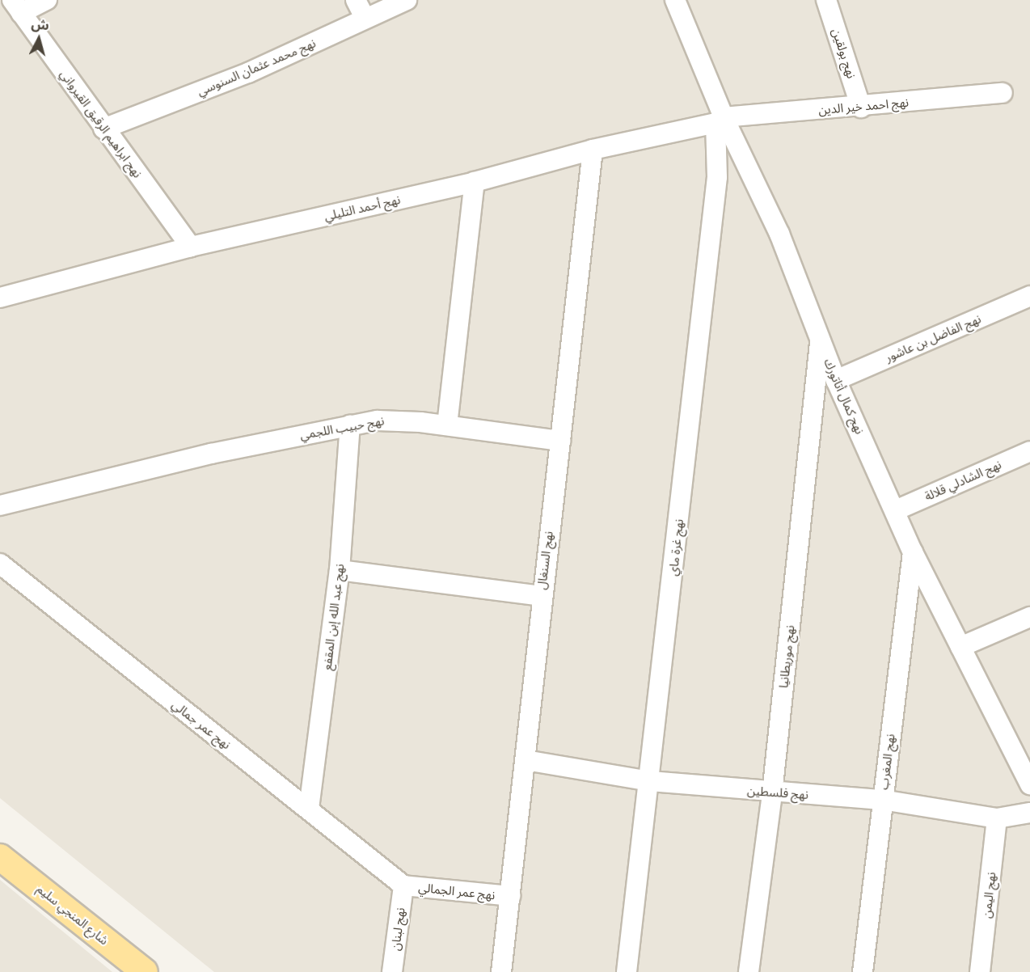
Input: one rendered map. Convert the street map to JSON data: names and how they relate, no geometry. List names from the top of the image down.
{
  "streets": {
    "main road": ["شارع المنجي سليم"],
    "street": [
      "نهج بولقين",
      "نهج محمد عثمان السنوسي",
      "نهج احمد خير الدين",
      "نهج ابراهيم الرقيق القيرواني",
      "نهج أحمد التليلي",
      "نهج الفاضل بن عاشور",
      "نهج كمال أتاتورك",
      "نهج حبيب اللجمي",
      "نهج الشادلي قلالة",
      "نهج غرة ماي",
      "نهج السنغال",
      "نهج عبد الله إبن المقفع",
      "نهج موريطانيا",
      "نهج عمر جمالي",
      "نهج المغرب",
      "نهج فلسطين",
      "نهج عمر الجمالي",
      "نهج اليمن",
      "نهج لبنان"
    ]
  },
  "crossings": [
    ["نهج بولقين", "نهج احمد خير الدين"],
    ["نهج محمد عثمان السنوسي", "نهج ابراهيم الرقيق القيرواني"],
    ["نهج احمد خير الدين", "نهج أحمد التليلي"],
    ["نهج احمد خير الدين", "نهج كمال أتاتورك"],
    ["نهج احمد خير الدين", "نهج غرة ماي"],
    ["نهج ابراهيم الرقيق القيرواني", "نهج أحمد التليلي"],
    ["نهج أحمد التليلي", "نهج كمال أتاتورك"],
    ["نهج أحمد التليلي", "نهج غرة ماي"],
    ["نهج أحمد التليلي", "نهج السنغال"],
    ["نهج الفاضل بن عاشور", "نهج كمال أتاتورك"],
    ["نهج كمال أتاتورك", "نهج الشادلي قلالة"],
    ["نهج كمال أتاتورك", "نهج غرة ماي"],
    ["نهج كمال أتاتورك", "نهج موريطانيا"],
    ["نهج كمال أتاتورك", "نهج المغرب"],
    ["نهج حبيب اللجمي", "نهج السنغال"],
    ["نهج حبيب اللجمي", "نهج عبد الله إبن المقفع"],
    ["نهج غرة ماي", "نهج فلسطين"],
    ["نهج السنغال", "نهج فلسطين"],
    ["نهج السنغال", "نهج عمر الجمالي"],
    ["نهج عبد الله إبن المقفع", "نهج عمر جمالي"],
    ["نهج موريطانيا", "نهج فلسطين"],
    ["نهج عمر جمالي", "نهج عمر الجمالي"],
    ["نهج عمر جمالي", "نهج لبنان"],
    ["نهج المغرب", "نهج فلسطين"],
    ["نهج فلسطين", "نهج اليمن"],
    ["نهج عمر الجمالي", "نهج لبنان"]
  ],
  "north": "top"
}
